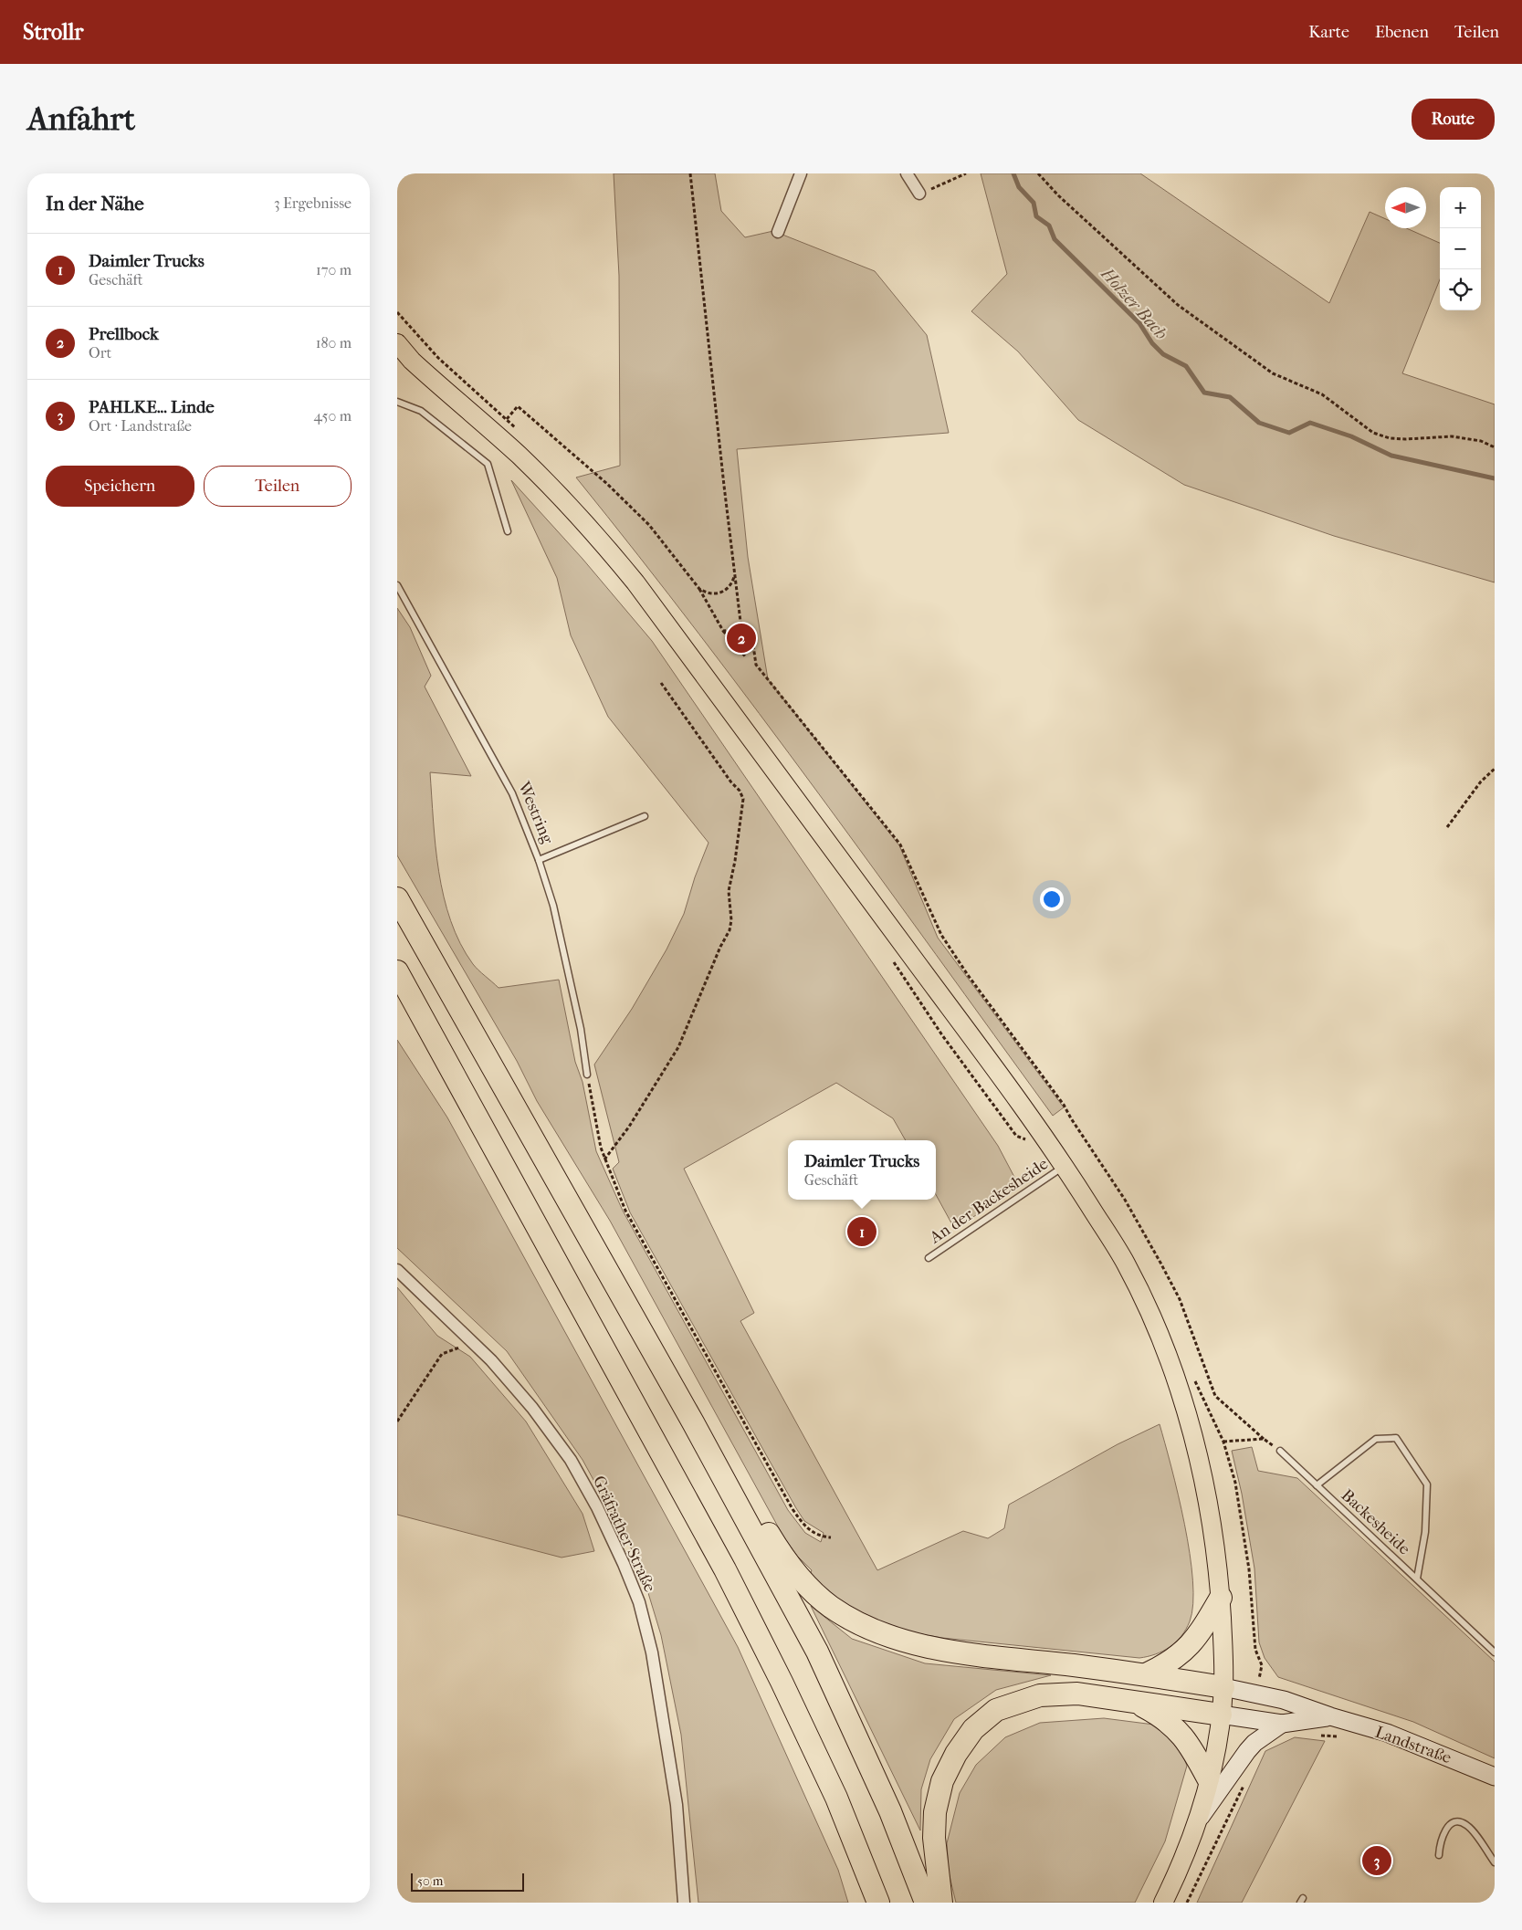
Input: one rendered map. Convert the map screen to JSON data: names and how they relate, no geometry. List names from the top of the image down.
{
  "streets": {
    "main road": ["Landstraße"],
    "street": ["Gräfrather Straße"],
    "lane": ["Westring", "An der Backesheide", "Backesheide"]
  },
  "water": ["Holzer Bach"],
  "scale_bar": "50 m",
  "north": "left",
  "page": {
    "header": "Strollr",
    "nav": ["Karte", "Ebenen", "Teilen"],
    "buttons": [
      "Route",
      ["Speichern", "Teilen"]
    ],
    "title": "Anfahrt",
    "heading": ["In der Nähe", "3 Ergebnisse"],
    "map_buttons": ["+", "−"],
    "list": [
      {
        "mark": "1",
        "name": "Daimler Trucks",
        "note": "Geschäft",
        "value": "170 m"
      },
      {
        "mark": "2",
        "name": "Prellbock",
        "note": "Ort",
        "value": "180 m"
      },
      {
        "mark": "3",
        "name": "PAHLKE... Linde",
        "note": "Ort · Landstraße",
        "value": "450 m"
      }
    ],
    "pins": ["2", "1", "3"],
    "popup": ["Daimler Trucks", "Geschäft"],
    "scale": "50 m"
  }
}
